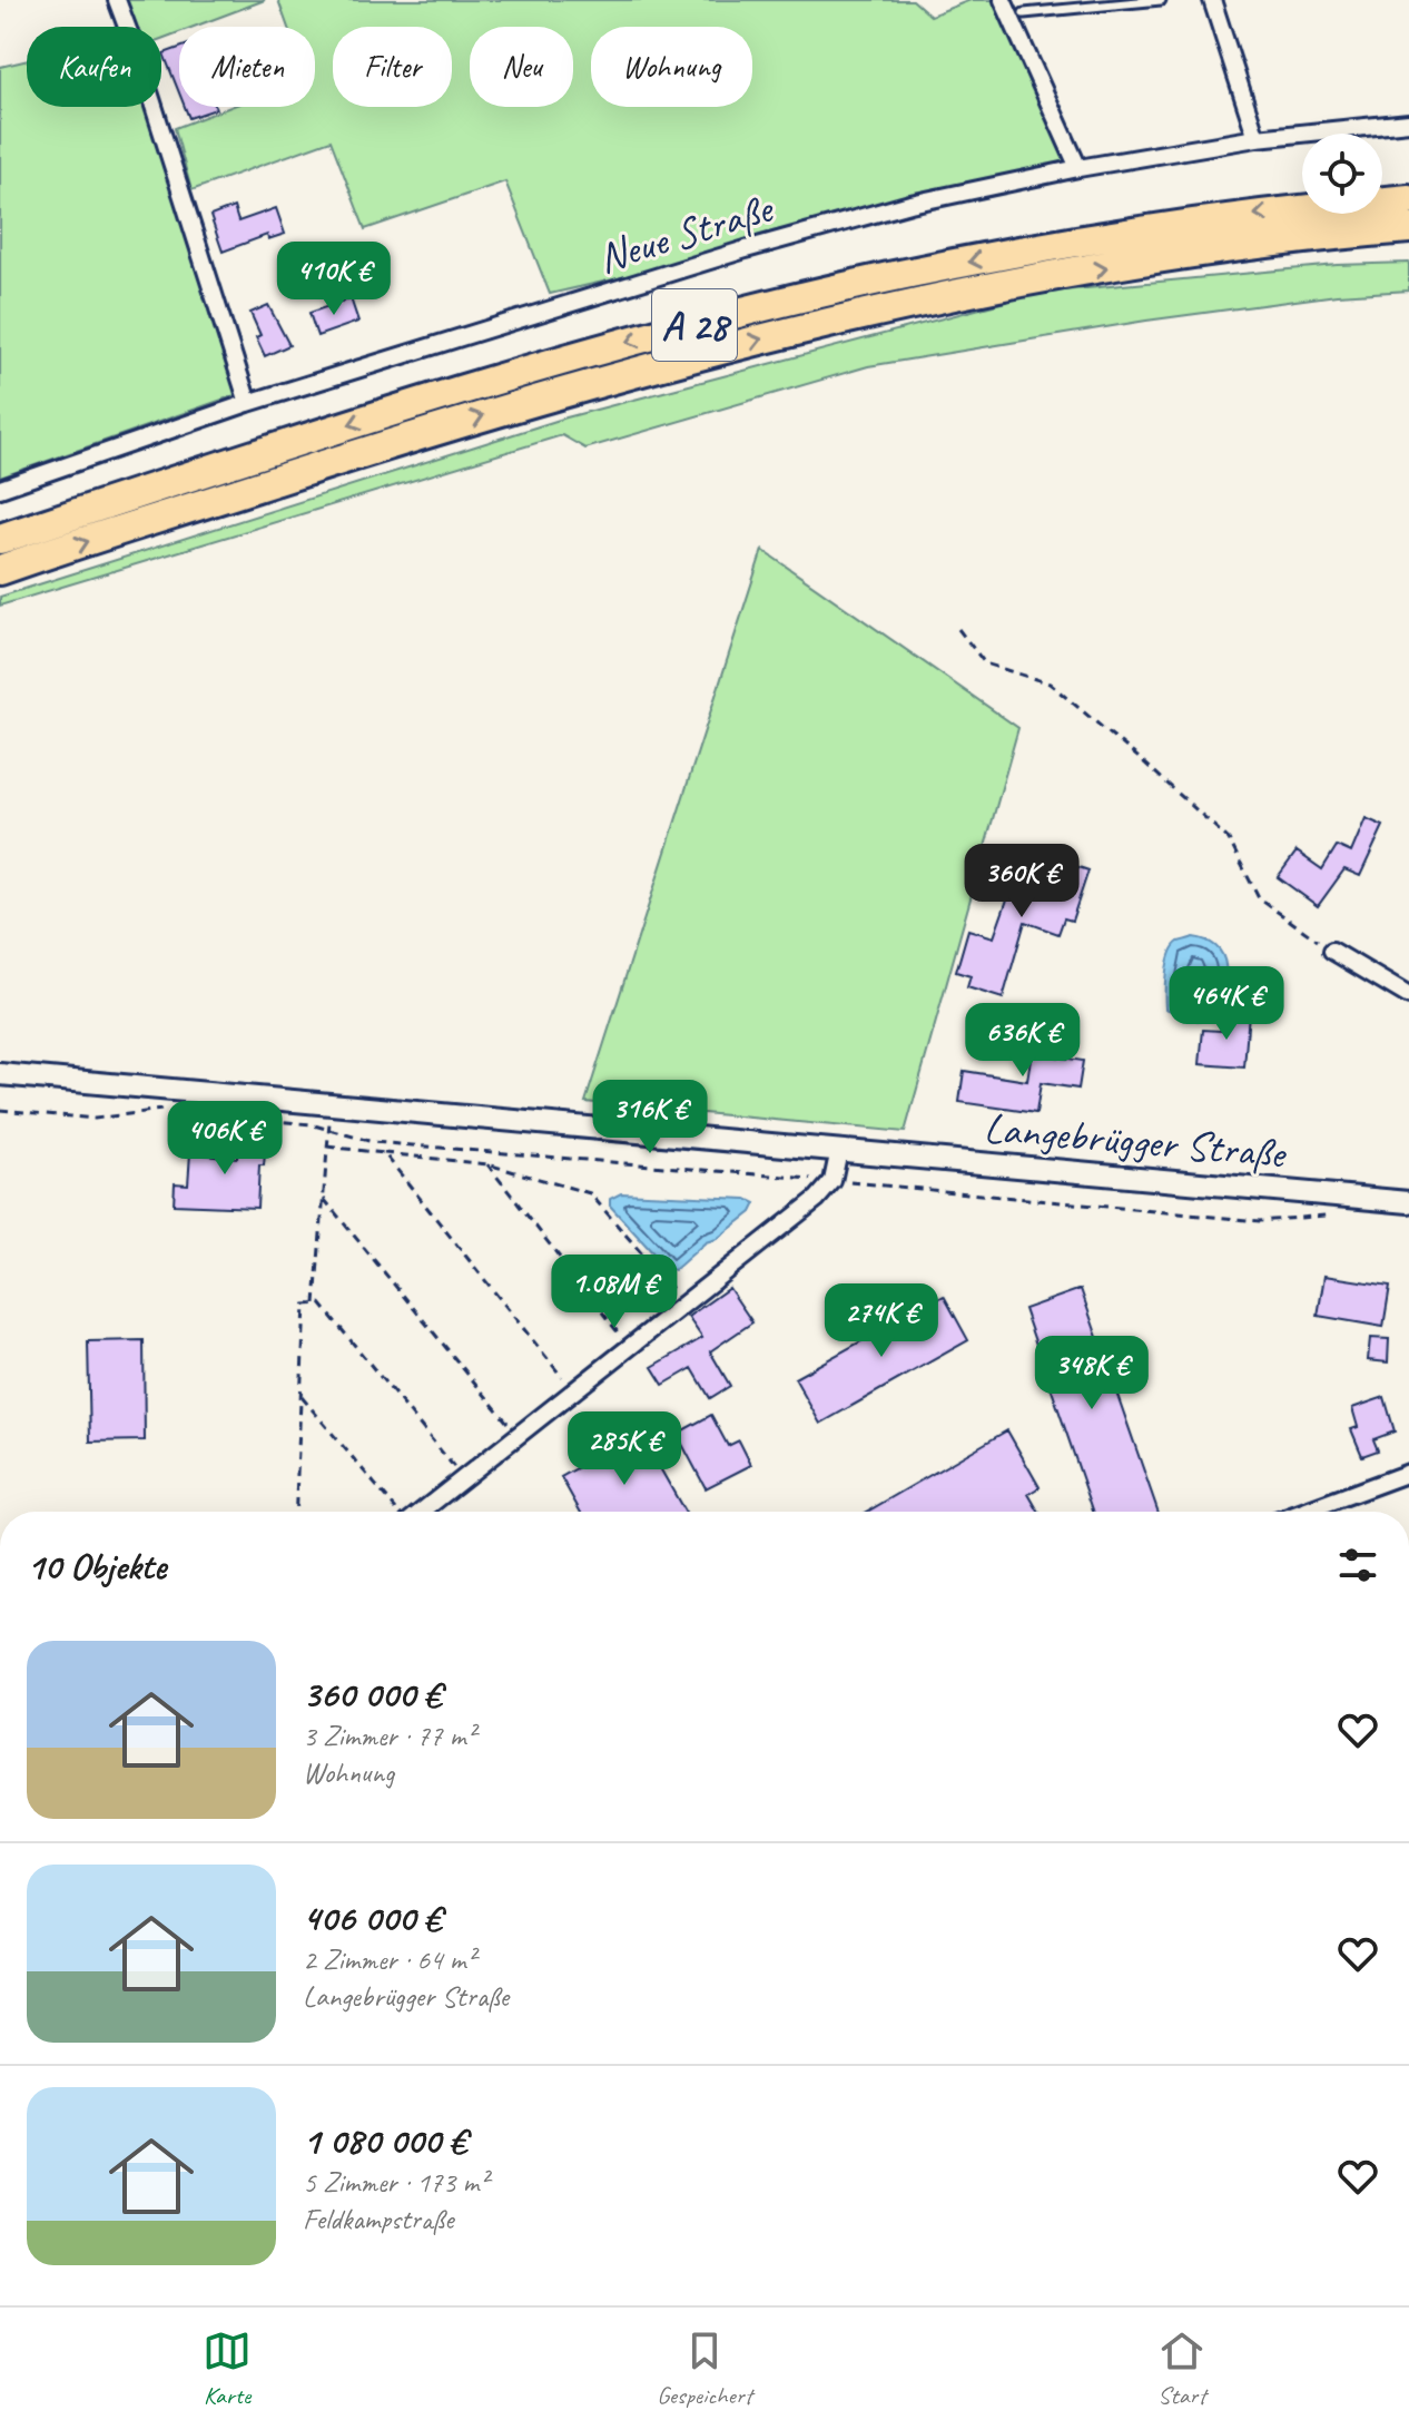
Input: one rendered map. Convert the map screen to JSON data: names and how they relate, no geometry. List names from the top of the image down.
{
  "streets": {
    "highway": ["A 28"],
    "street": ["Neue Straße", "Langebrügger Straße"]
  },
  "page": {
    "chip": [
      "Kaufen",
      "Mieten",
      "Filter",
      "Neu",
      "Wohnung"
    ],
    "price": [
      "410K €",
      "360K €",
      "464K €",
      "636K €",
      "316K €",
      "406K €",
      "1.08M €",
      "274K €",
      "348K €",
      "285K €"
    ],
    "heading": "10 Objekte",
    "list": [
      {
        "name": "360 000 €",
        "note": "3 Zimmer · 77 m² · Wohnung"
      },
      {
        "name": "406 000 €",
        "note": "2 Zimmer · 64 m² · Langebrügger Straße"
      },
      {
        "name": "1 080 000 €",
        "note": "5 Zimmer · 173 m² · Feldkampstraße"
      }
    ],
    "tabs": ["Karte", "Gespeichert", "Start"]
  }
}
